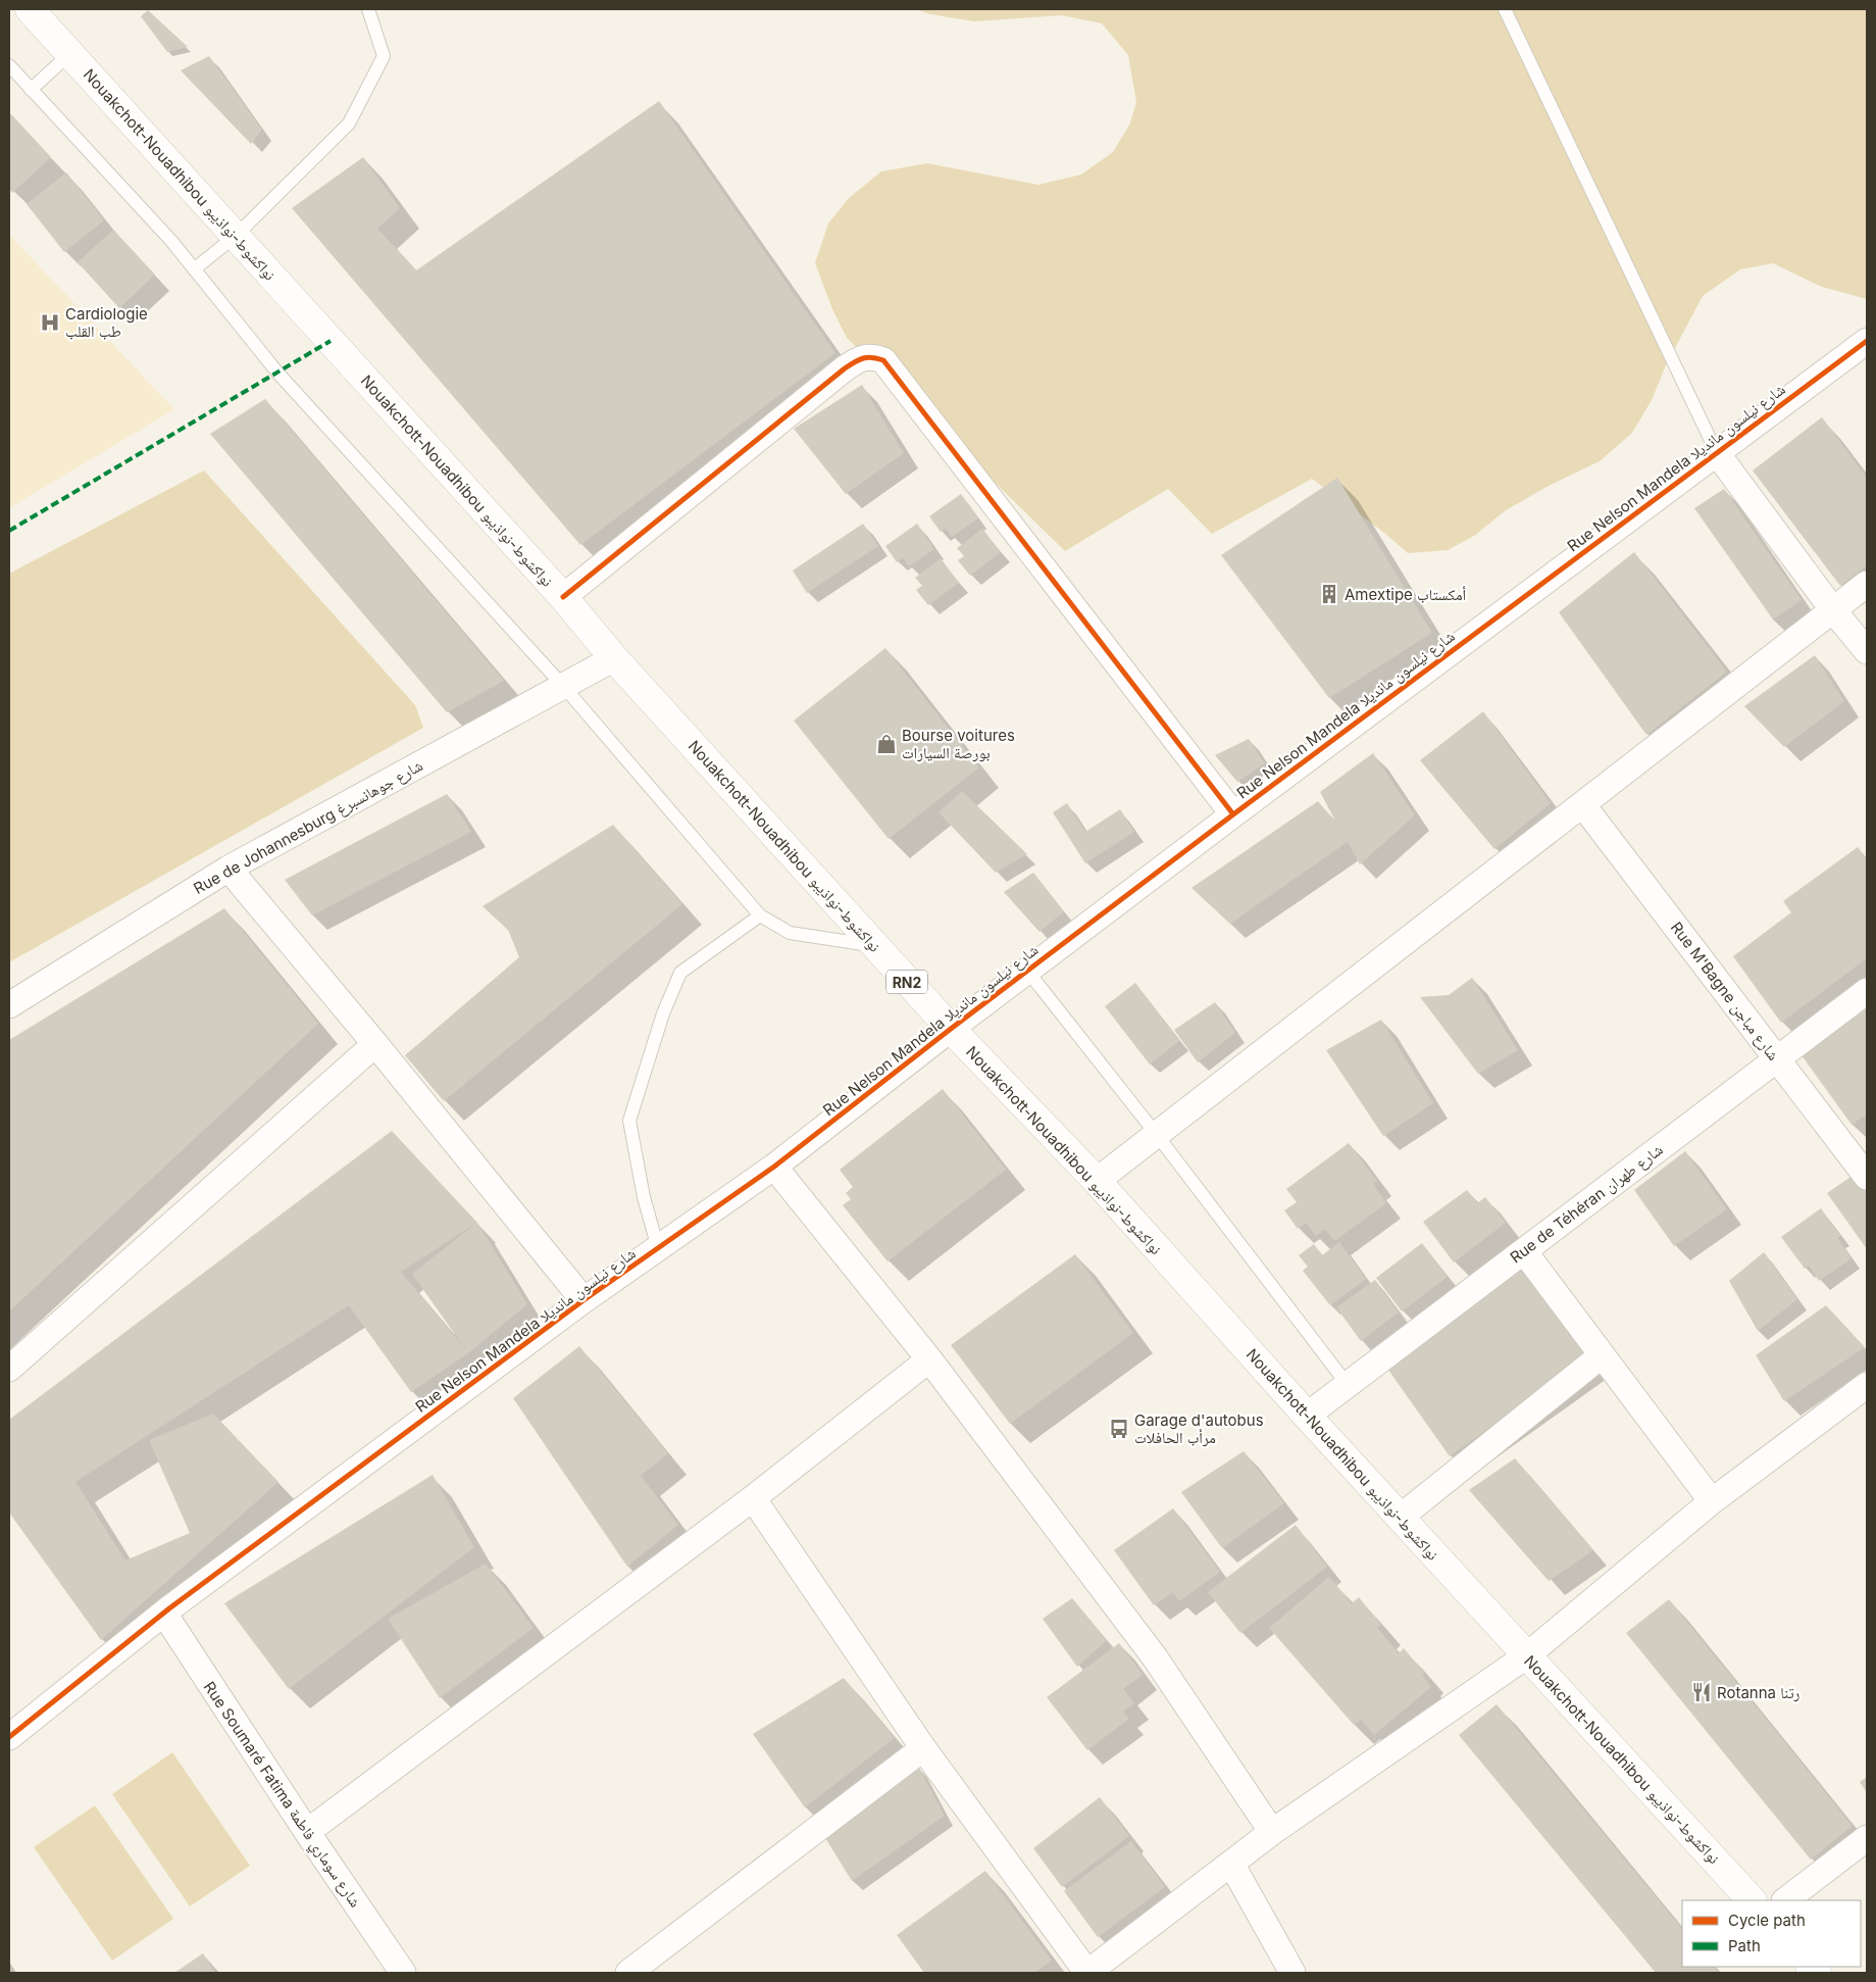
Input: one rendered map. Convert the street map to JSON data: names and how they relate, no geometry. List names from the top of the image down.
{
  "streets": {
    "highway": ["Nouakchott-Nouadhibou نواكشوط-نواذيبو", "RN2"],
    "street": [
      "Rue Nelson Mandela شارع نيلسون مانديلا",
      "Rue de Johannesburg شارع جوهانسبرغ",
      "Rue M'Bagne شارع مباجن",
      "Rue de Téhéran شارع طهران",
      "Rue Soumaré Fatima شارع سوماري فاطمة"
    ]
  },
  "crossings": [
    ["Nouakchott-Nouadhibou نواكشوط-نواذيبو", "Rue Nelson Mandela شارع نيلسون مانديلا"],
    ["Nouakchott-Nouadhibou نواكشوط-نواذيبو", "Rue de Johannesburg شارع جوهانسبرغ"],
    ["Nouakchott-Nouadhibou نواكشوط-نواذيبو", "Rue de Téhéran شارع طهران"],
    ["Rue Nelson Mandela شارع نيلسون مانديلا", "Rue Soumaré Fatima شارع سوماري فاطمة"],
    ["Rue M'Bagne شارع مباجن", "Rue de Téhéran شارع طهران"]
  ],
  "places": {
    "hospital": ["Cardiologie طب القلب"],
    "building": ["Amextipe أمكستاب"],
    "shop": ["Bourse voitures بورصة السيارات"],
    "bus stop": ["Garage d'autobus مرأب الحافلات"],
    "restaurant": ["Rotanna رتنا"]
  },
  "legend": ["Cycle path", "Path"]
}
